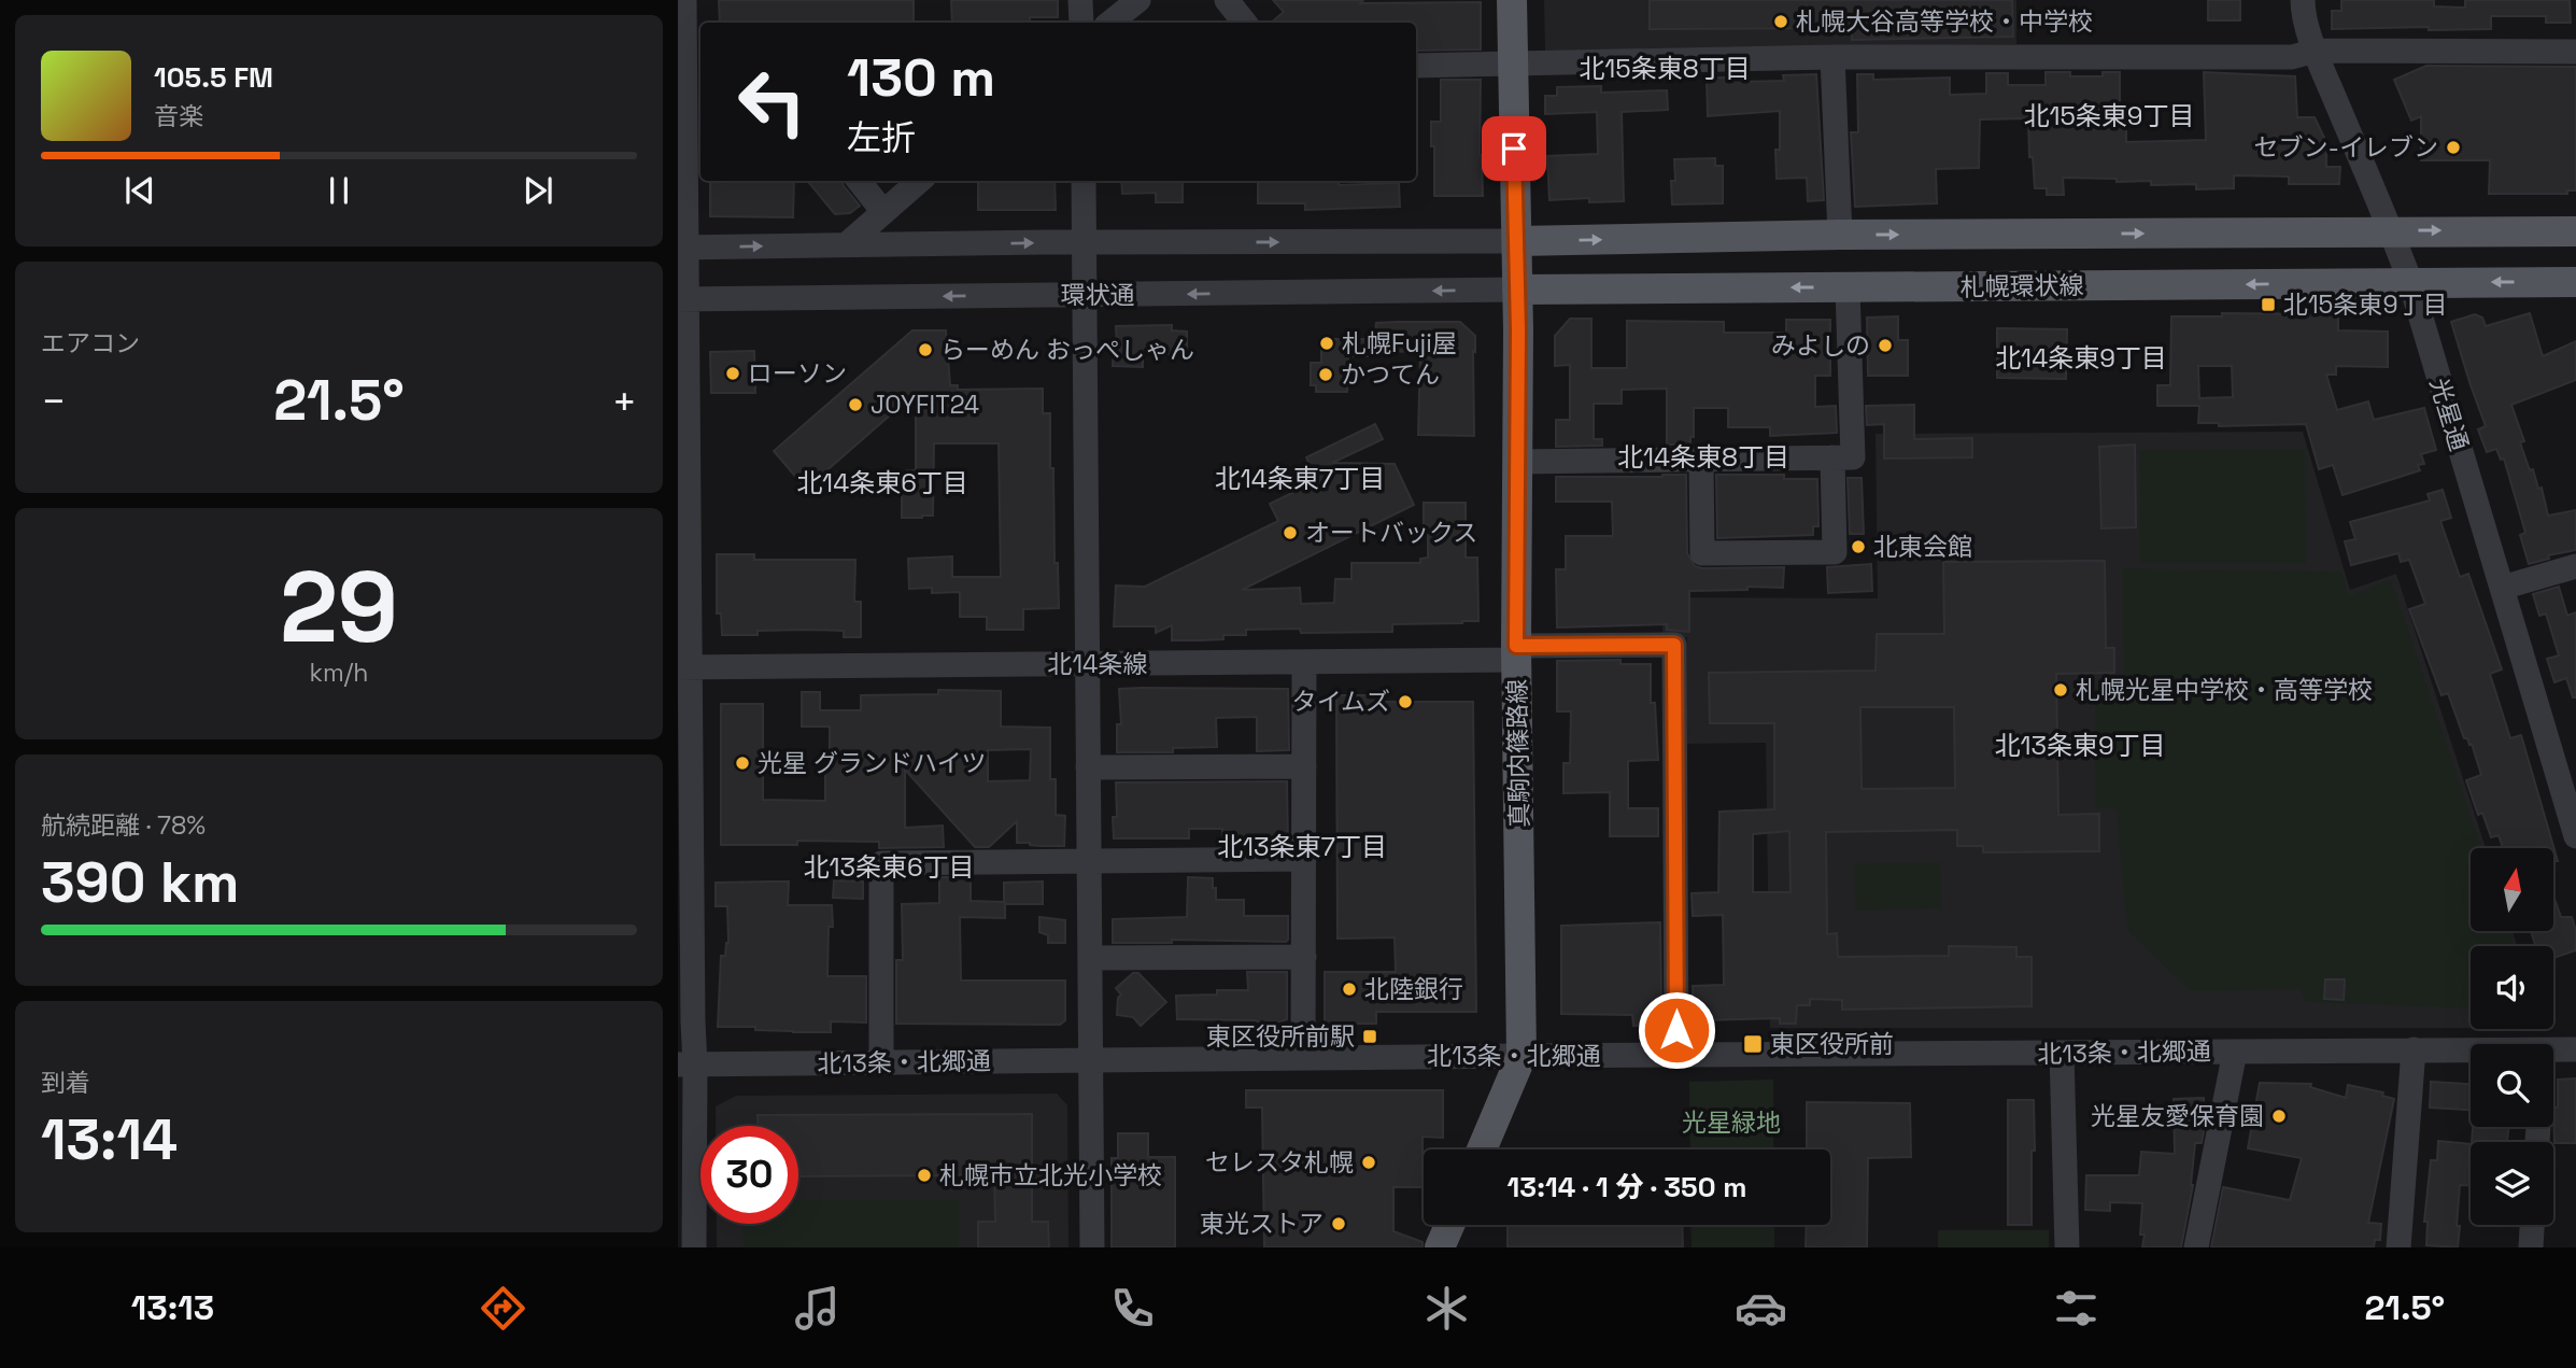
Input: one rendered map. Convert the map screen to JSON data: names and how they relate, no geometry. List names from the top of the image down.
{
  "streets": {
    "main road": ["札幌環状線", "真駒内篠路線"],
    "street": [
      "環状通",
      "光星通",
      "北14条線",
      "北13条・北郷通"
    ]
  },
  "crossings": [
    ["札幌環状線", "環状通"],
    ["札幌環状線", "光星通"],
    ["札幌環状線", "真駒内篠路線"],
    ["環状通", "真駒内篠路線"],
    ["北14条線", "真駒内篠路線"],
    ["北14条線", "北13条・北郷通"],
    ["真駒内篠路線", "北13条・北郷通"]
  ],
  "districts": [
    "北15条東8丁目",
    "北15条東9丁目",
    "北14条東9丁目",
    "北14条東8丁目",
    "北14条東7丁目",
    "北14条東6丁目",
    "北13条東9丁目",
    "北13条東7丁目",
    "北13条東6丁目"
  ],
  "parks": ["光星緑地"],
  "places": {
    "other": [
      "札幌大谷高等学校・中学校",
      "セブン-イレブン",
      "札幌Fuji屋",
      "みよしの",
      "らーめん おっぺしゃん",
      "ローソン",
      "かつてん",
      "JOYFIT24",
      "オートバックス",
      "北東会館",
      "札幌光星中学校・高等学校",
      "タイムズ",
      "光星 グランドハイツ",
      "北陸銀行",
      "光星友愛保育園",
      "セレスタ札幌",
      "札幌市立北光小学校",
      "東光ストア"
    ],
    "transit": ["北15条東9丁目", "東区役所前駅", "東区役所前"]
  },
  "north": "top",
  "page": {
    "turn": ["130 m", "左折"],
    "song": ["105.5 FM", "音楽"],
    "tile": [
      "エアコン",
      ["29", "km/h"],
      ["航続距離 · 78%", "390 km"],
      ["到着", "13:14"]
    ],
    "heat": ["−", "21.5°", "+"],
    "limit": "30",
    "trip": "13:14 · 1 分 · 350 m",
    "tabs": ["13:13", "21.5°"]
  }
}
